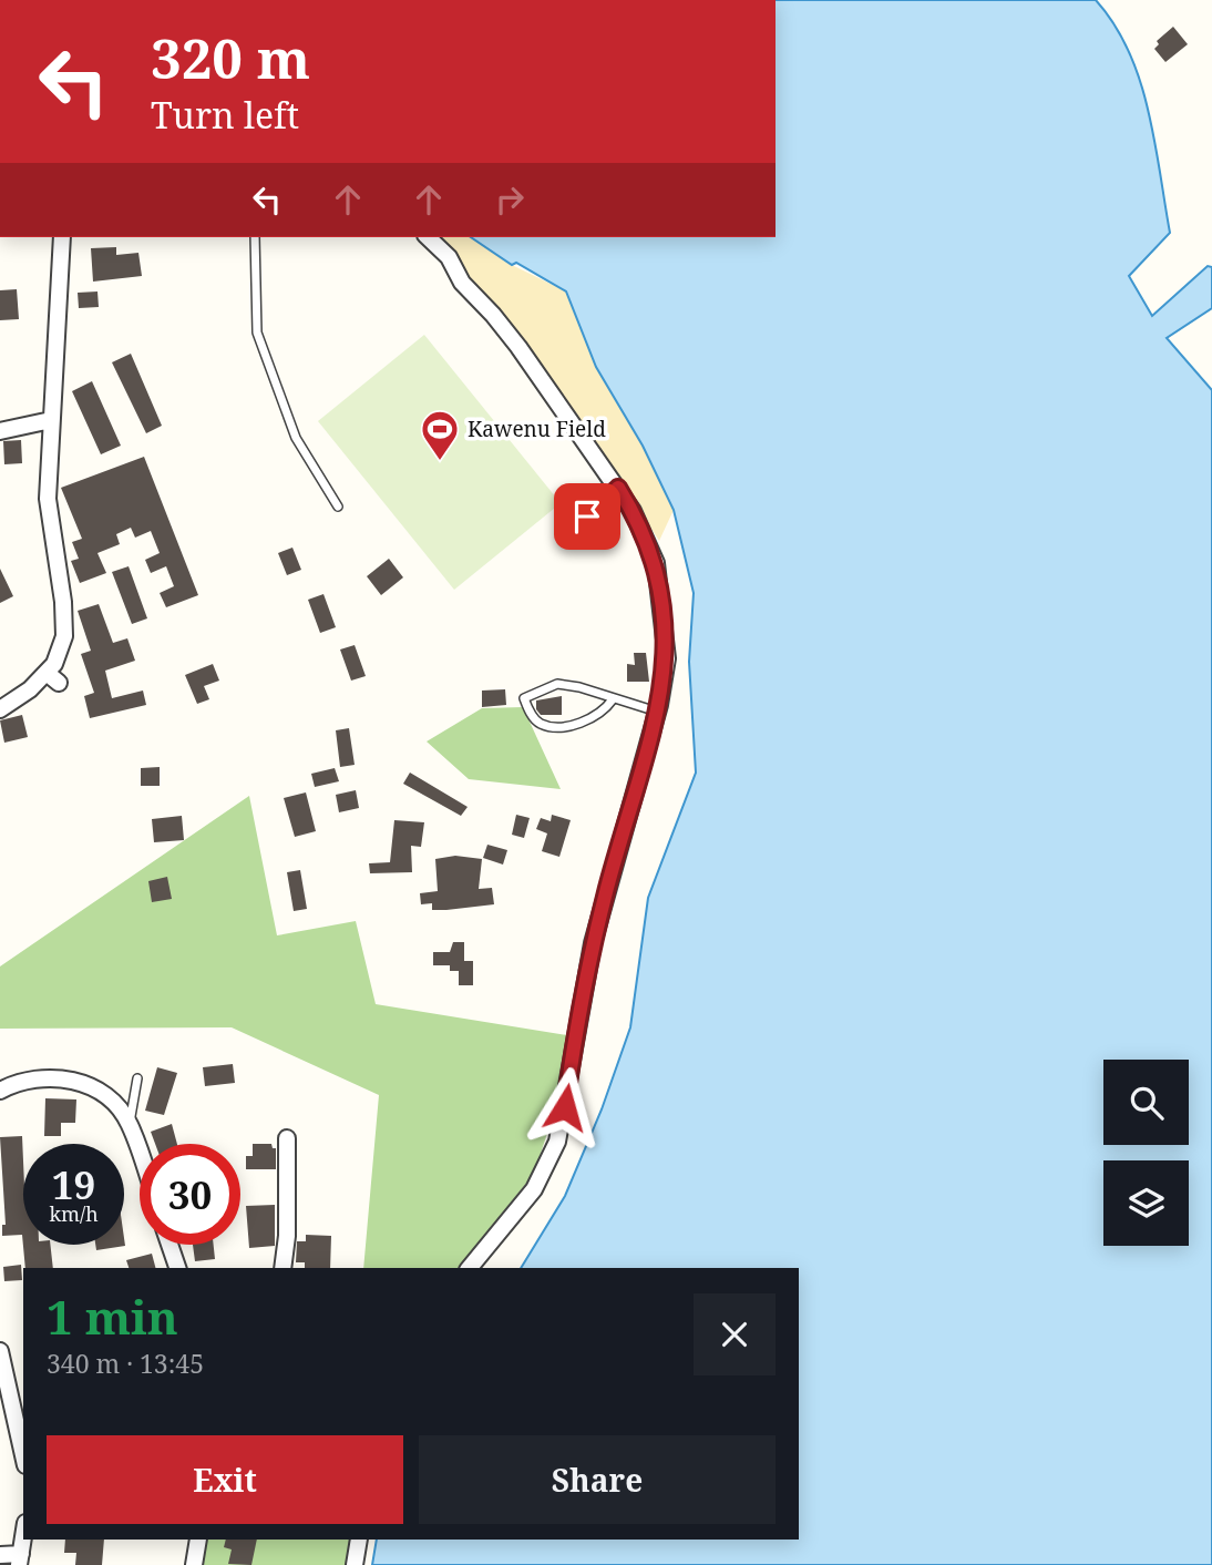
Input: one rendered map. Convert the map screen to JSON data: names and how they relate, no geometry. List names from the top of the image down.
{
  "places": {
    "sports": ["Kawenu Field"]
  },
  "page": {
    "turn": ["320 m", "Turn left"],
    "speed": "19 km/h",
    "limit": "30",
    "heading": ["1 min", "340 m · 13:45"],
    "buttons": ["Exit", "Share"]
  }
}
